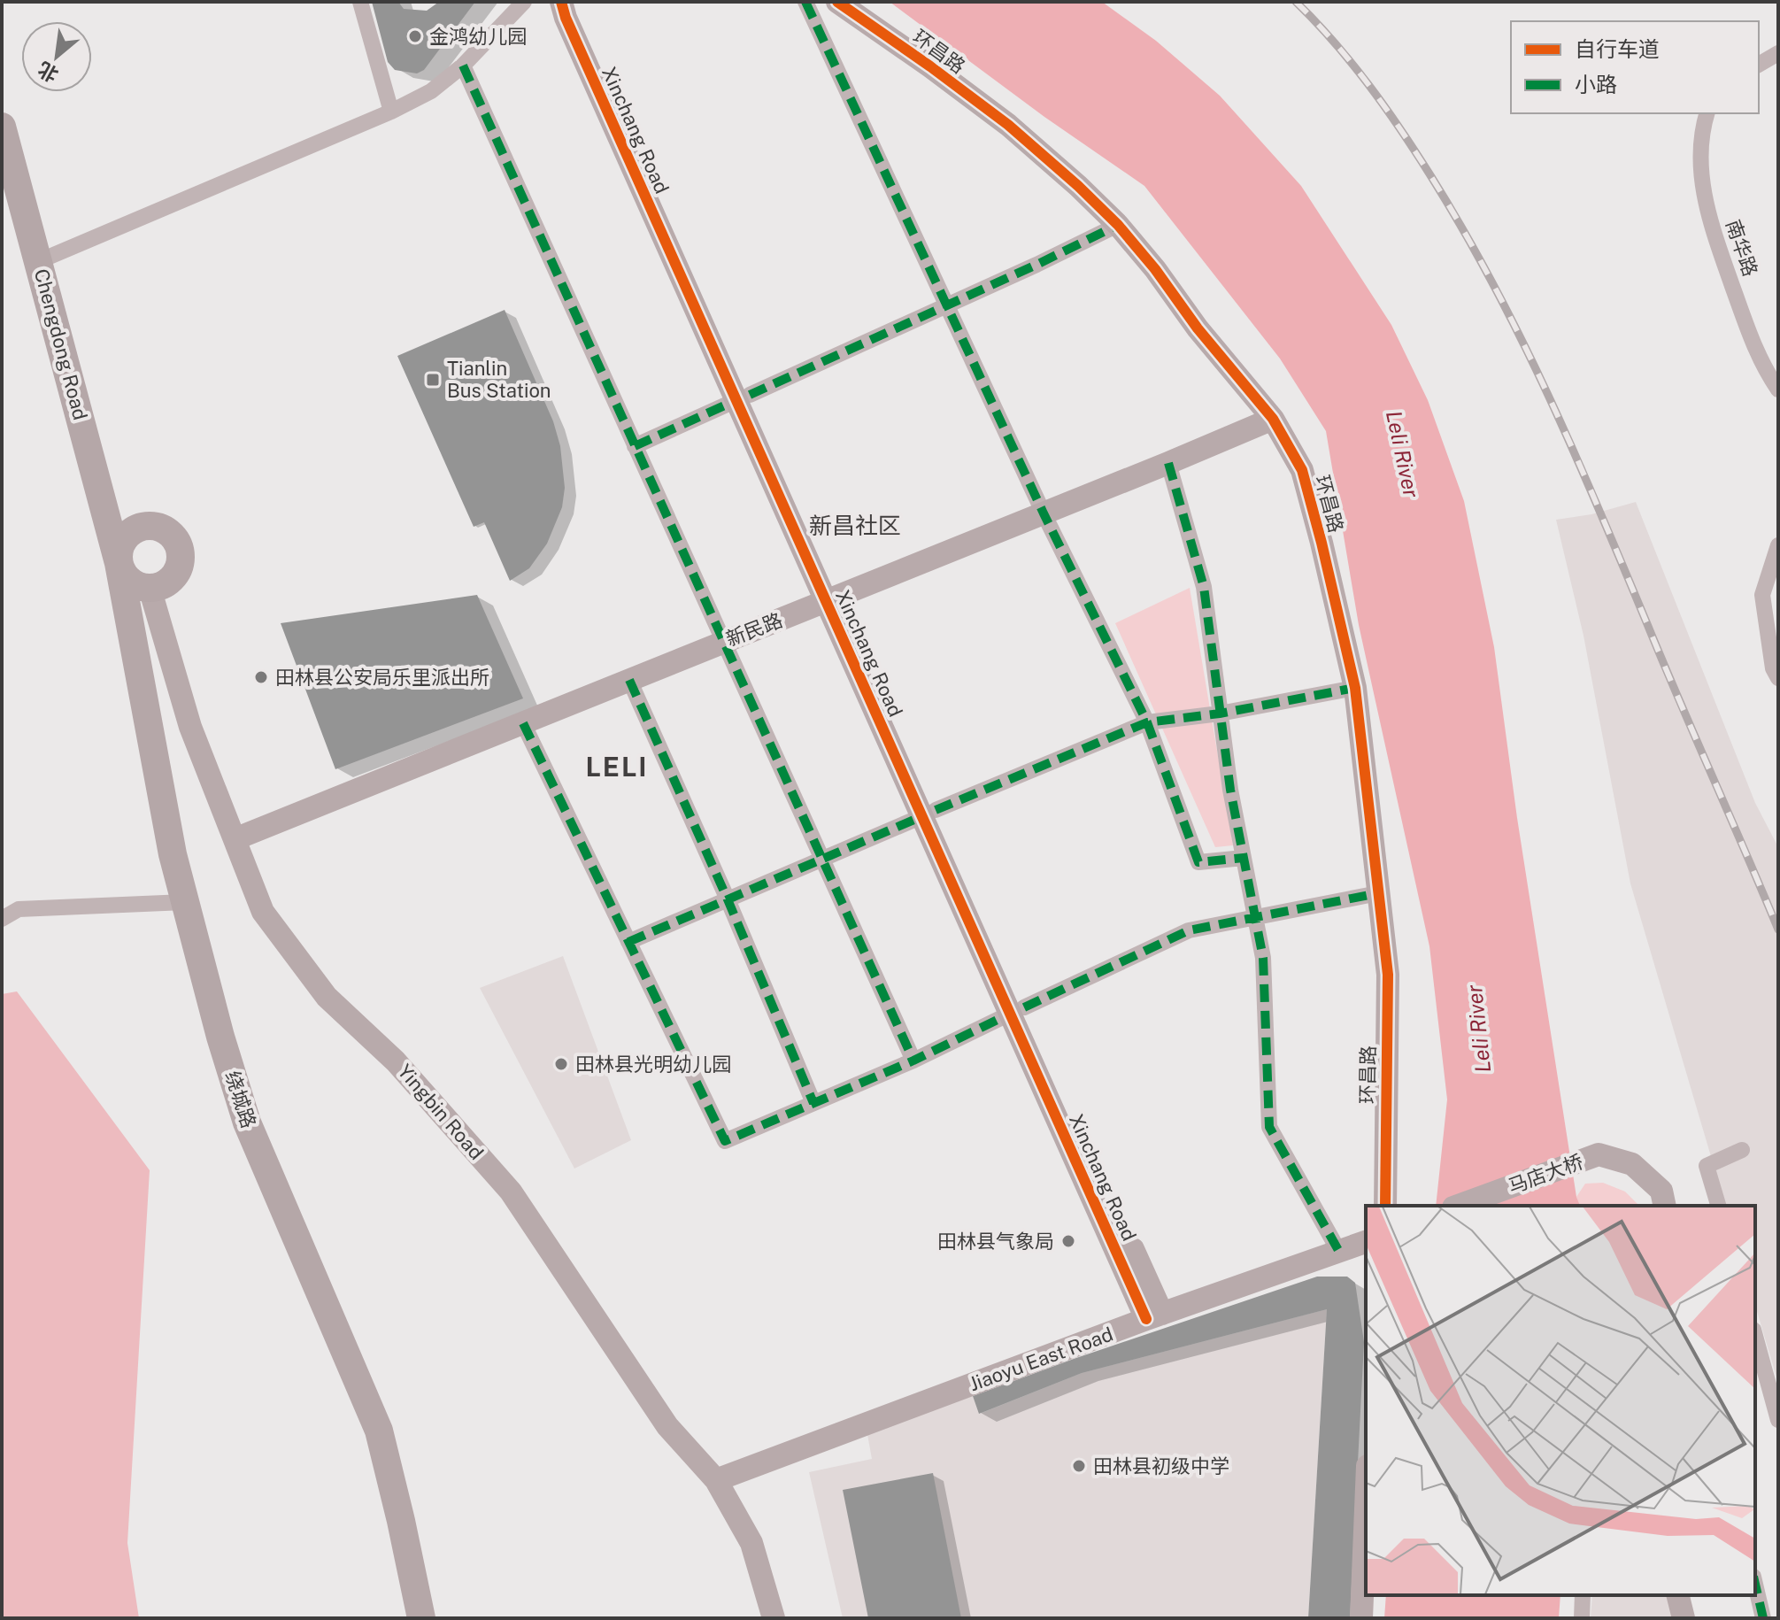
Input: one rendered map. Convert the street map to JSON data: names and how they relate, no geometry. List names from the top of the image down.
{
  "streets": {
    "highway": ["Chengdong Road", "绕城路"],
    "street": [
      "环昌路",
      "Xinchang Road",
      "南华路",
      "新民路",
      "Yingbin Road",
      "马店大桥",
      "Jiaoyu East Road"
    ]
  },
  "crossings": [
    ["环昌路", "新民路"],
    ["Xinchang Road", "新民路"],
    ["Xinchang Road", "Jiaoyu East Road"],
    ["Chengdong Road", "绕城路"],
    ["Chengdong Road", "Yingbin Road"],
    ["新民路", "Yingbin Road"],
    ["绕城路", "Yingbin Road"],
    ["Yingbin Road", "Jiaoyu East Road"]
  ],
  "districts": ["新昌社区", "LELI"],
  "water": ["Leli River"],
  "places": {
    "other": [
      "金鸿幼儿园",
      "田林县公安局乐里派出所",
      "田林县光明幼儿园",
      "田林县气象局",
      "田林县初级中学"
    ],
    "transit": ["Tianlin Bus Station"]
  },
  "legend": ["自行车道", "小路"],
  "north": "bottom left"
}
